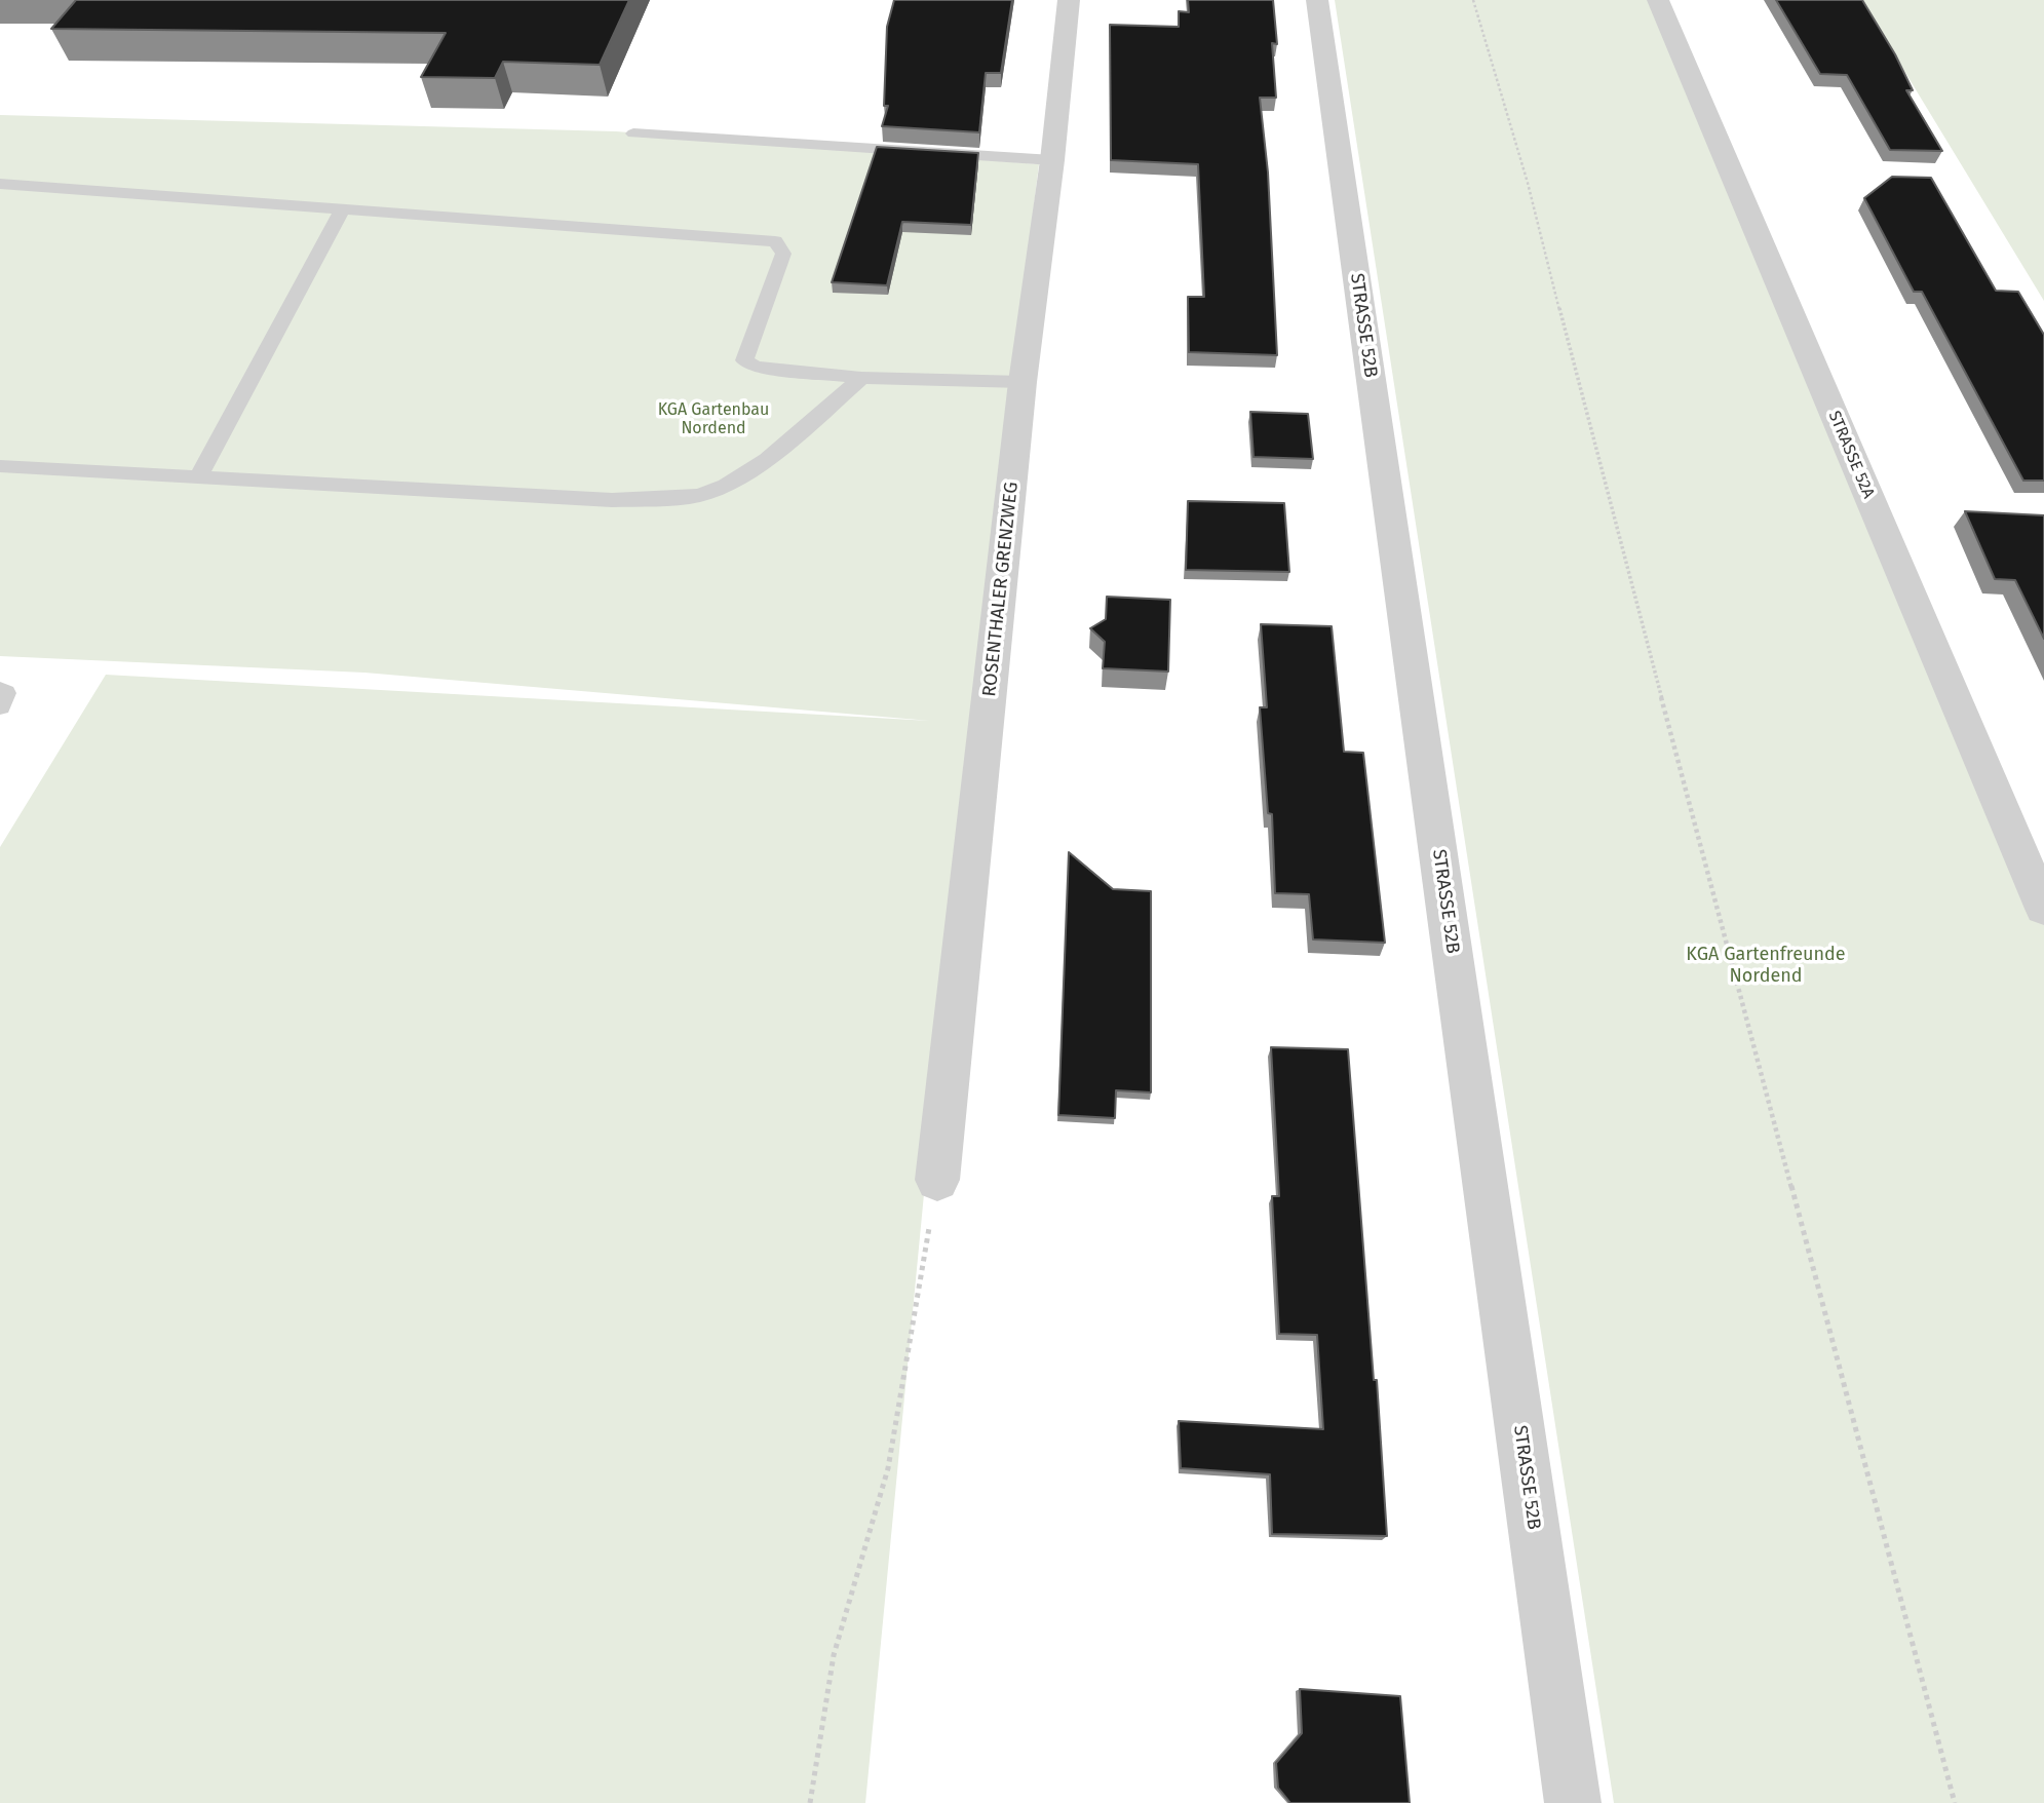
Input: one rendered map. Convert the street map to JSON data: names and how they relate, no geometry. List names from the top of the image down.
{
  "streets": {
    "street": ["STRASSE 52B", "STRASSE 52A", "ROSENTHALER GRENZWEG"]
  },
  "parks": ["KGA Gartenbau Nordend", "KGA Gartenfreunde Nordend"]
}
